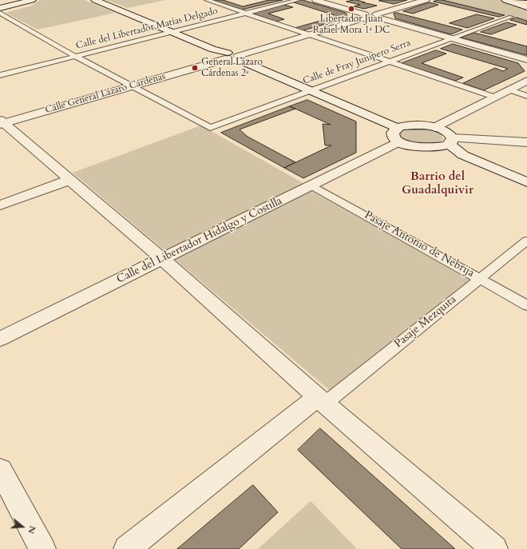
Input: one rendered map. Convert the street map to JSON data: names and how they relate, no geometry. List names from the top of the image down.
{
  "streets": {
    "street": [
      "Calle del Libertador Matías Delgado",
      "Calle de Fray Junipero Serra",
      "Calle General Lázaro Cárdenas",
      "Calle del Libertador Hidalgo y Costilla",
      "Pasaje Antonio de Nebrija",
      "Pasaje Mezquita"
    ]
  },
  "crossings": [
    ["Calle de Fray Junipero Serra", "Calle General Lázaro Cárdenas"],
    ["Calle del Libertador Hidalgo y Costilla", "Pasaje Antonio de Nebrija"],
    ["Pasaje Antonio de Nebrija", "Pasaje Mezquita"]
  ],
  "districts": ["Barrio del Guadalquivir"],
  "places": ["Libertador Juan Rafael Mora 1ª DC", "General Lázaro Cárdenas 2ª"],
  "north": "right"
}
